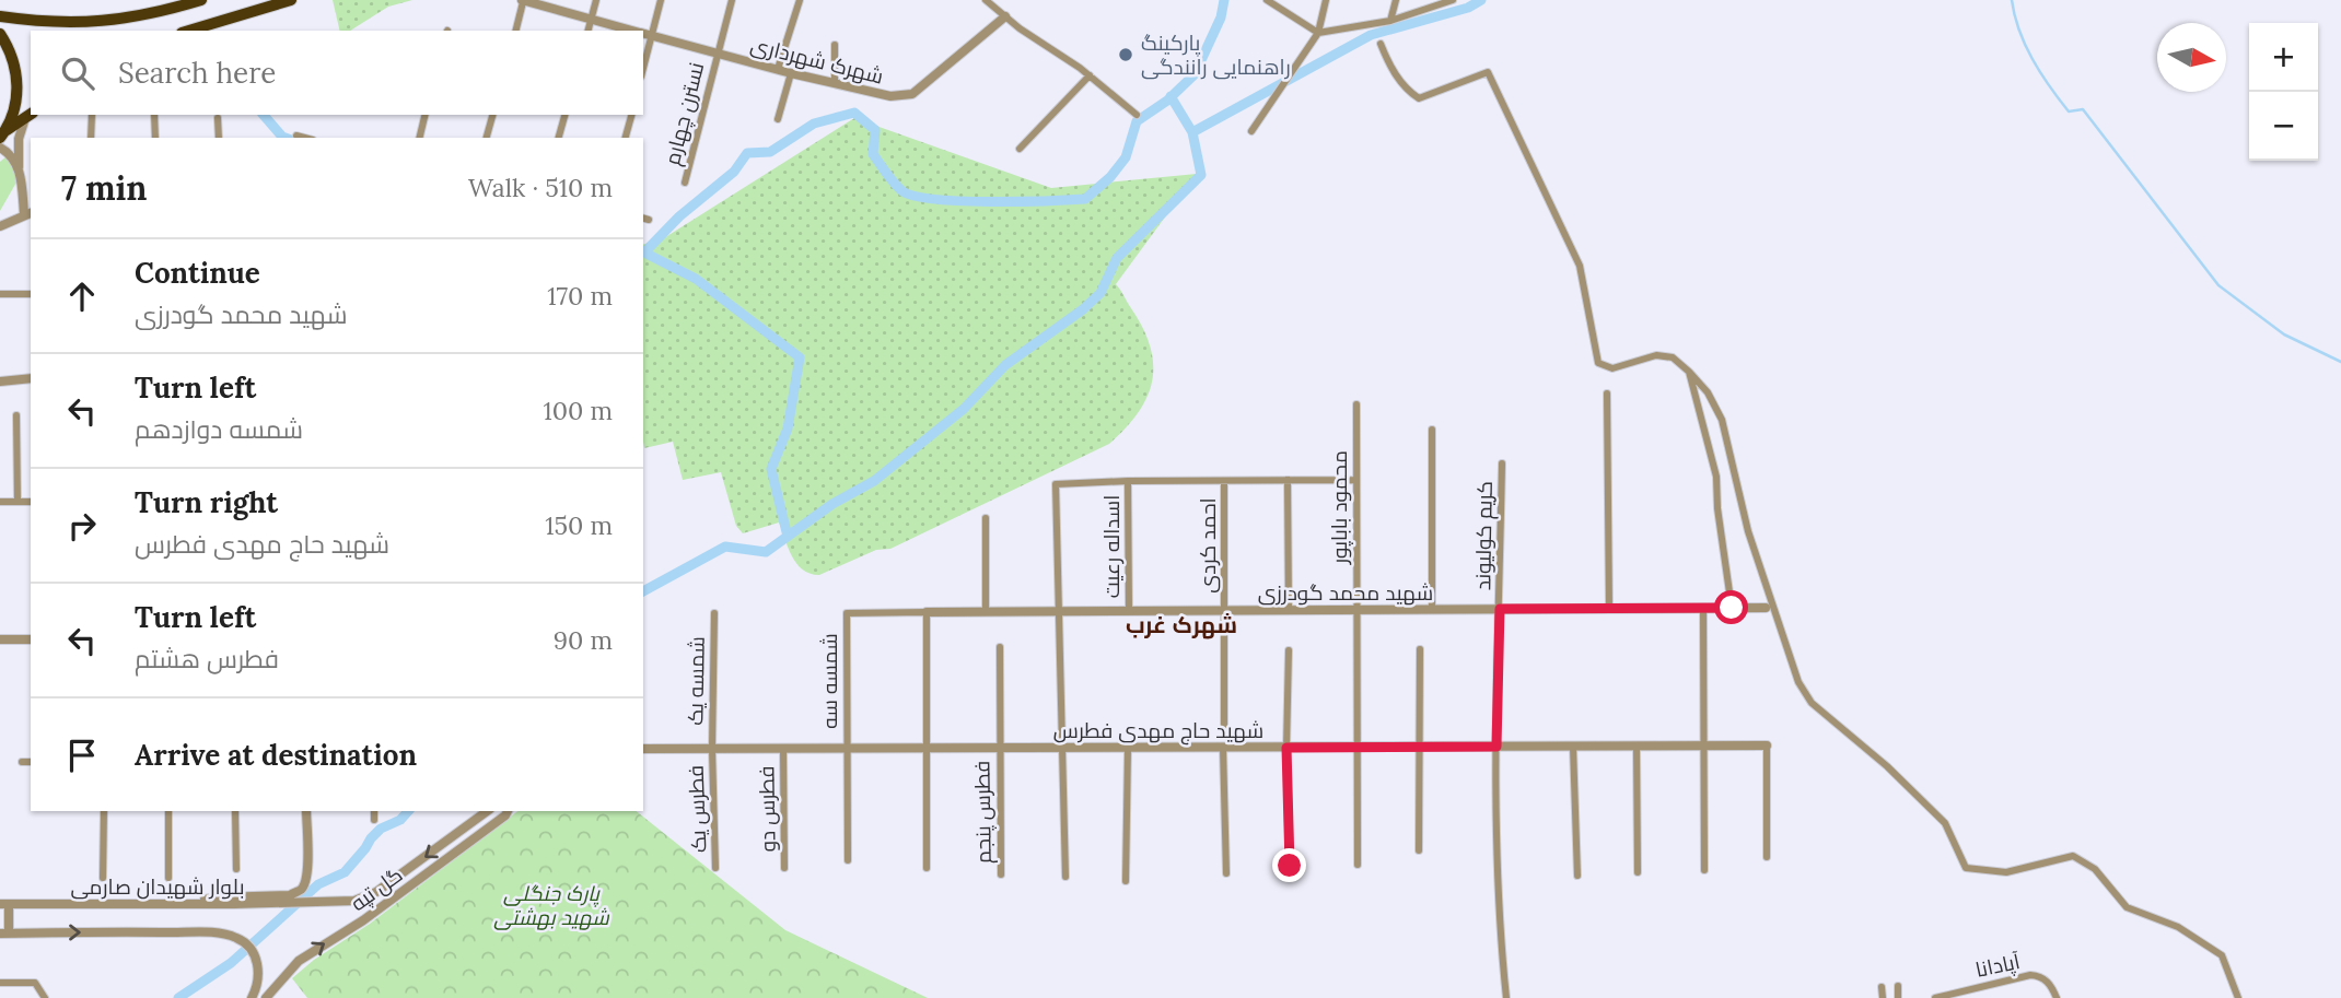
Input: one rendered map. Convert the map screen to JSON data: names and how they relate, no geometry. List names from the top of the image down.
{
  "streets": {
    "street": [
      "شهرک شهرداری",
      "نسترن چهارم",
      "محمود باباپور",
      "کریم کولیوند",
      "احمد کردی",
      "اسداله رعیت",
      "شهید محمد گودرزی",
      "شمسه یک",
      "شمسه سه",
      "شهید حاج مهدی فطرس",
      "فطرس یک",
      "فطرس دو",
      "فطرس پنجم",
      "بلوار شهیدان صارمی",
      "گل تپه",
      "آپادانا"
    ]
  },
  "crossings": [
    ["شهرک شهرداری", "نسترن چهارم"],
    ["محمود باباپور", "شهید محمد گودرزی"],
    ["محمود باباپور", "شهید حاج مهدی فطرس"],
    ["کریم کولیوند", "شهید محمد گودرزی"],
    ["کریم کولیوند", "شهید حاج مهدی فطرس"],
    ["احمد کردی", "شهید محمد گودرزی"],
    ["اسداله رعیت", "شهید محمد گودرزی"],
    ["شهید محمد گودرزی", "شمسه سه"],
    ["شمسه یک", "شهید حاج مهدی فطرس"],
    ["شمسه یک", "فطرس یک"],
    ["شمسه سه", "شهید حاج مهدی فطرس"],
    ["شهید حاج مهدی فطرس", "فطرس یک"],
    ["شهید حاج مهدی فطرس", "فطرس دو"],
    ["شهید حاج مهدی فطرس", "فطرس پنجم"],
    ["بلوار شهیدان صارمی", "گل تپه"]
  ],
  "districts": ["شهرک غرب"],
  "parks": ["پارک جنگلی شهید بهشتی"],
  "places": ["پارکینگ راهنمایی رانندگی"],
  "north": "right",
  "page": {
    "map_buttons": ["+", "−"],
    "search": "Search here",
    "heading": ["7 min", "Walk · 510 m"],
    "list": [
      ["Continue", "شهید محمد گودرزی", "170 m"],
      ["Turn left", "شمسه دوازدهم", "100 m"],
      ["Turn right", "شهید حاج مهدی فطرس", "150 m"],
      ["Turn left", "فطرس هشتم", "90 m"],
      "Arrive at destination"
    ]
  }
}
